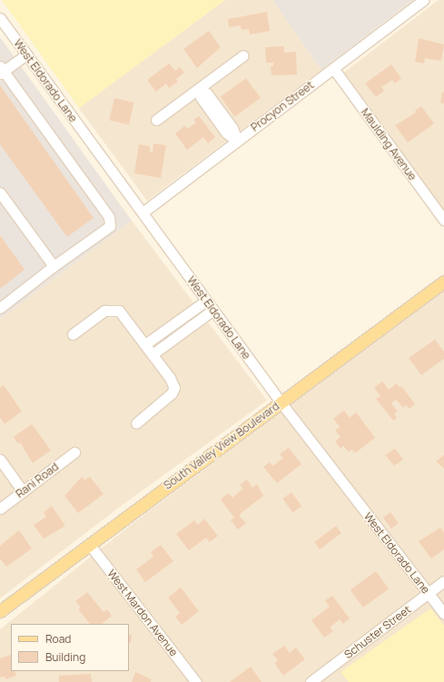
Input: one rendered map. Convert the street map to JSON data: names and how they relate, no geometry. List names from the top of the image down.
{
  "streets": {
    "main road": ["South Valley View Boulevard"],
    "street": [
      "West Eldorado Lane",
      "Procyon Street",
      "Maulding Avenue",
      "Rani Road",
      "West Mardon Avenue",
      "Schuster Street"
    ]
  },
  "crossings": [
    ["West Eldorado Lane", "Procyon Street"],
    ["West Eldorado Lane", "South Valley View Boulevard"],
    ["West Eldorado Lane", "Schuster Street"],
    ["Procyon Street", "Maulding Avenue"],
    ["South Valley View Boulevard", "West Mardon Avenue"]
  ],
  "legend": ["Road", "Building"]
}
